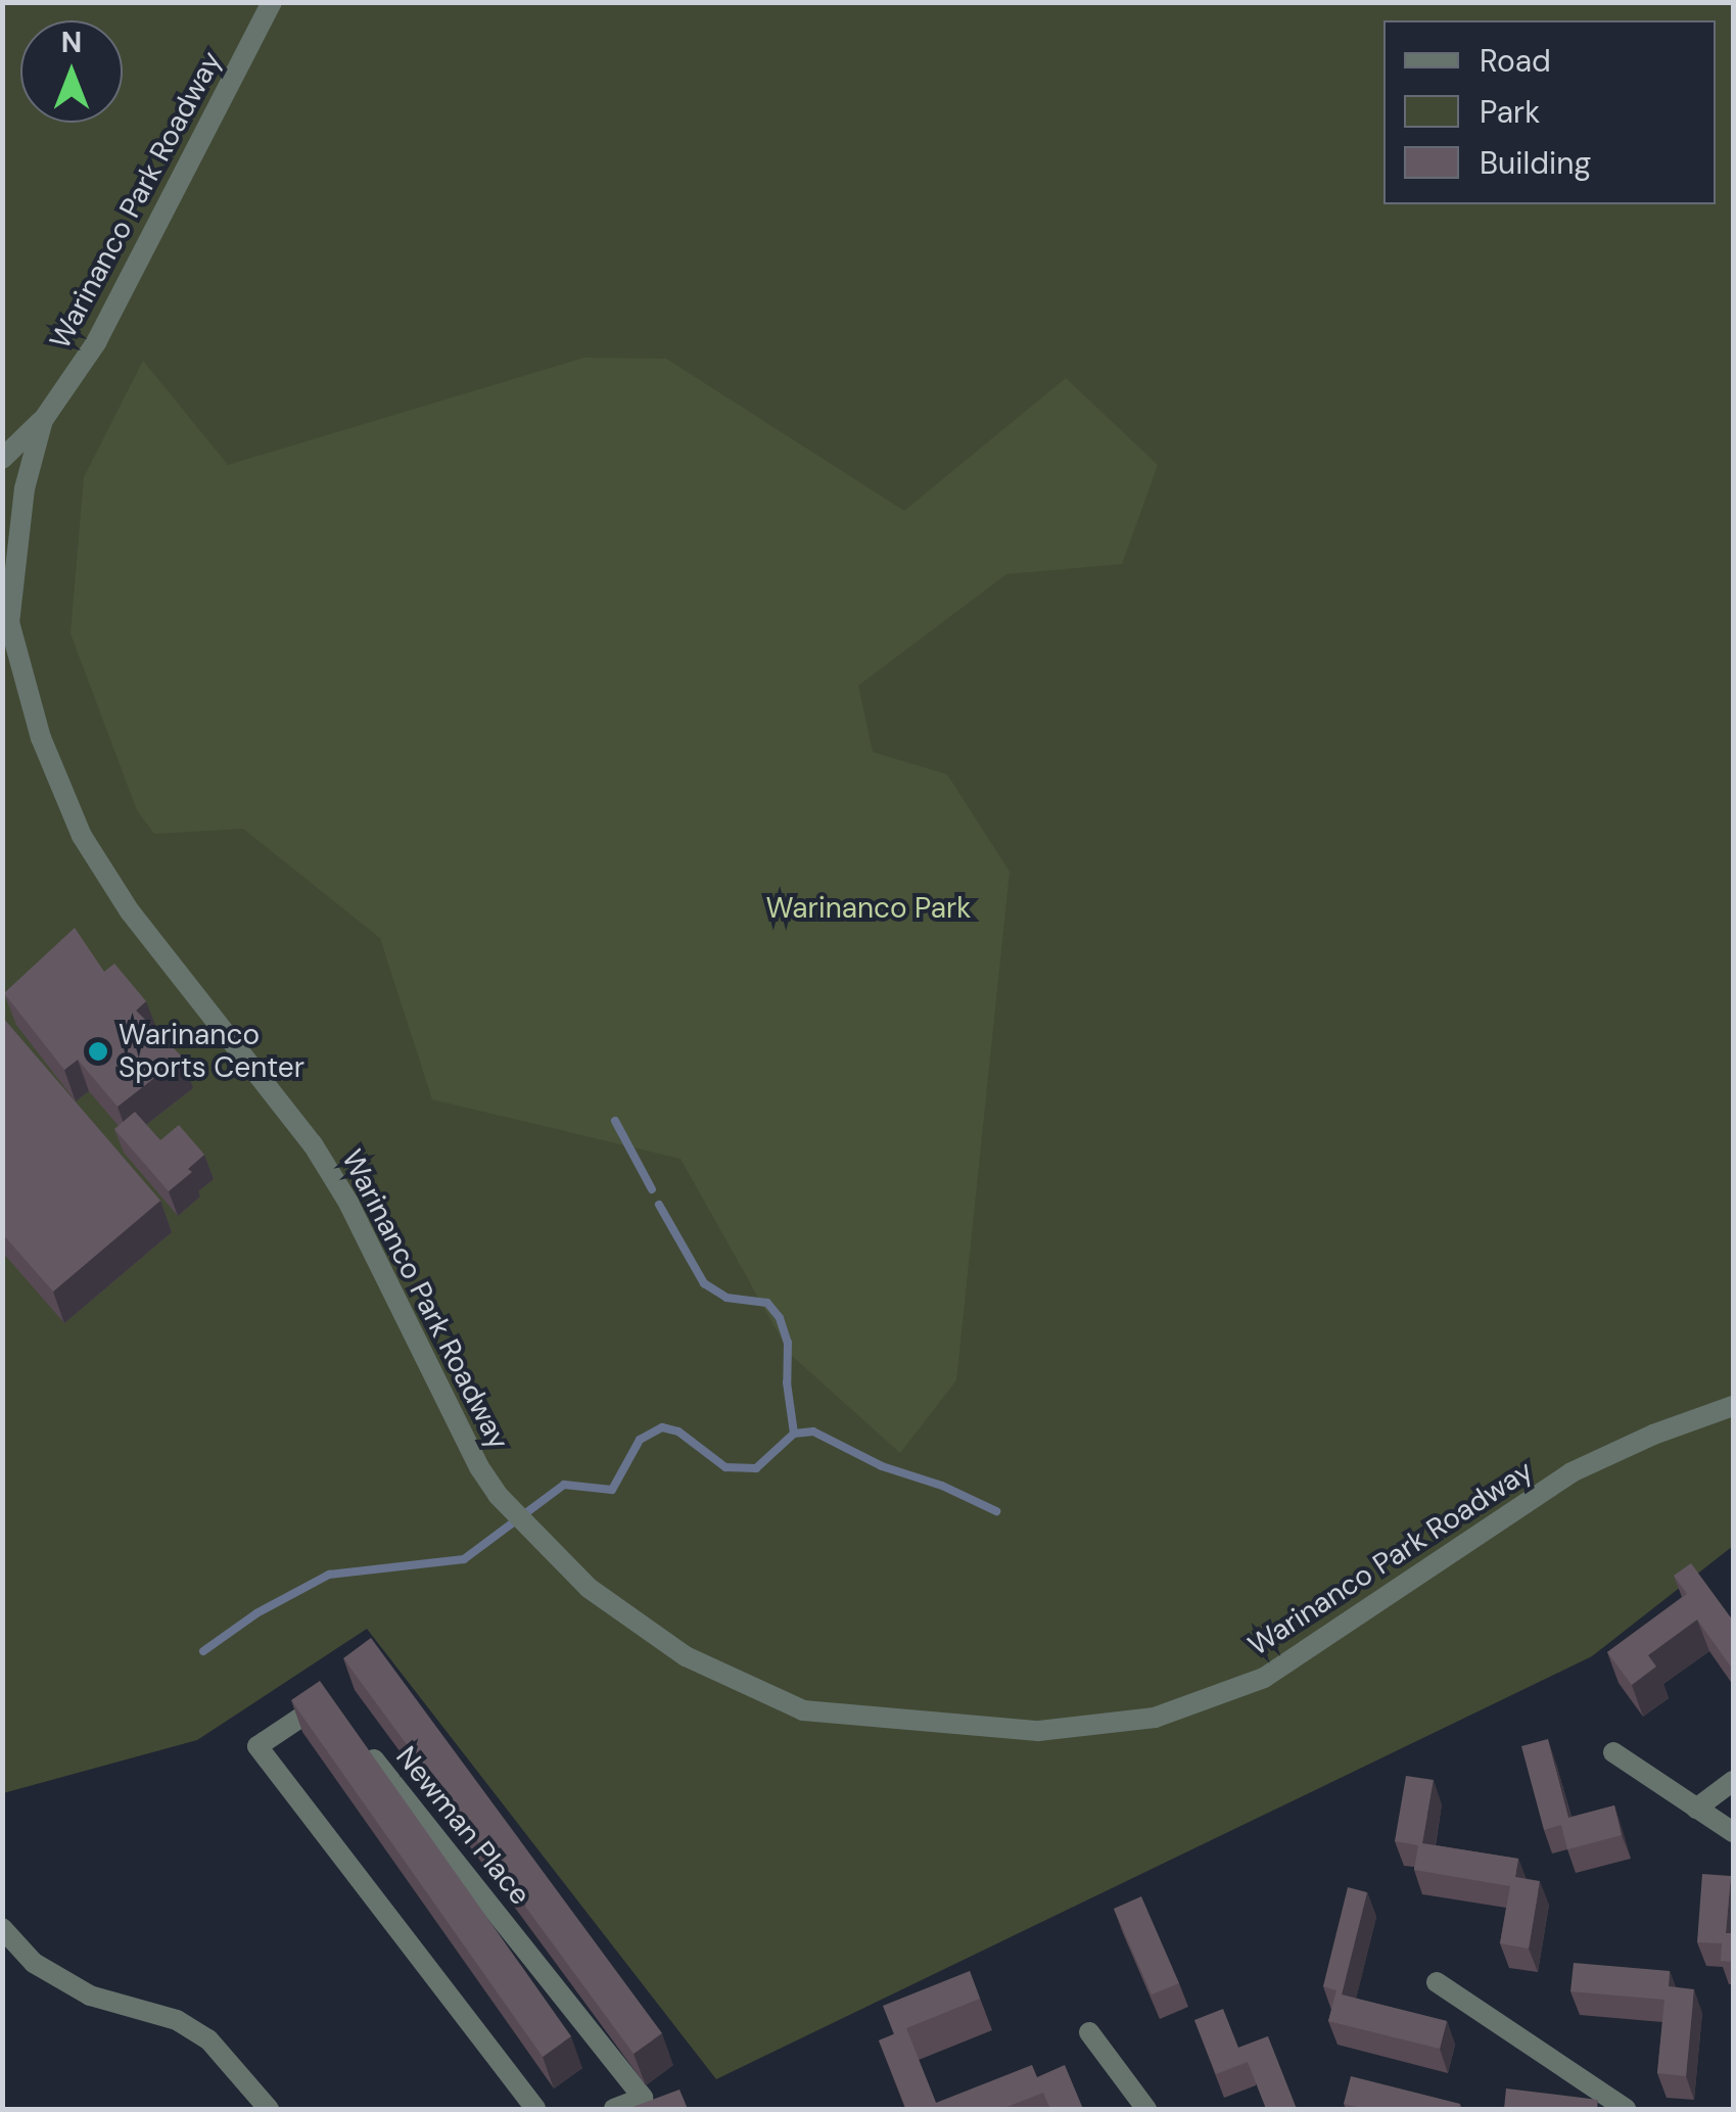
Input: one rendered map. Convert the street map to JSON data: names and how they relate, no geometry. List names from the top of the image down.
{
  "streets": {
    "street": ["Warinanco Park Roadway", "Newman Place"]
  },
  "parks": ["Warinanco Park"],
  "places": ["Warinanco Sports Center"],
  "legend": ["Road", "Park", "Building"],
  "north": "top"
}
